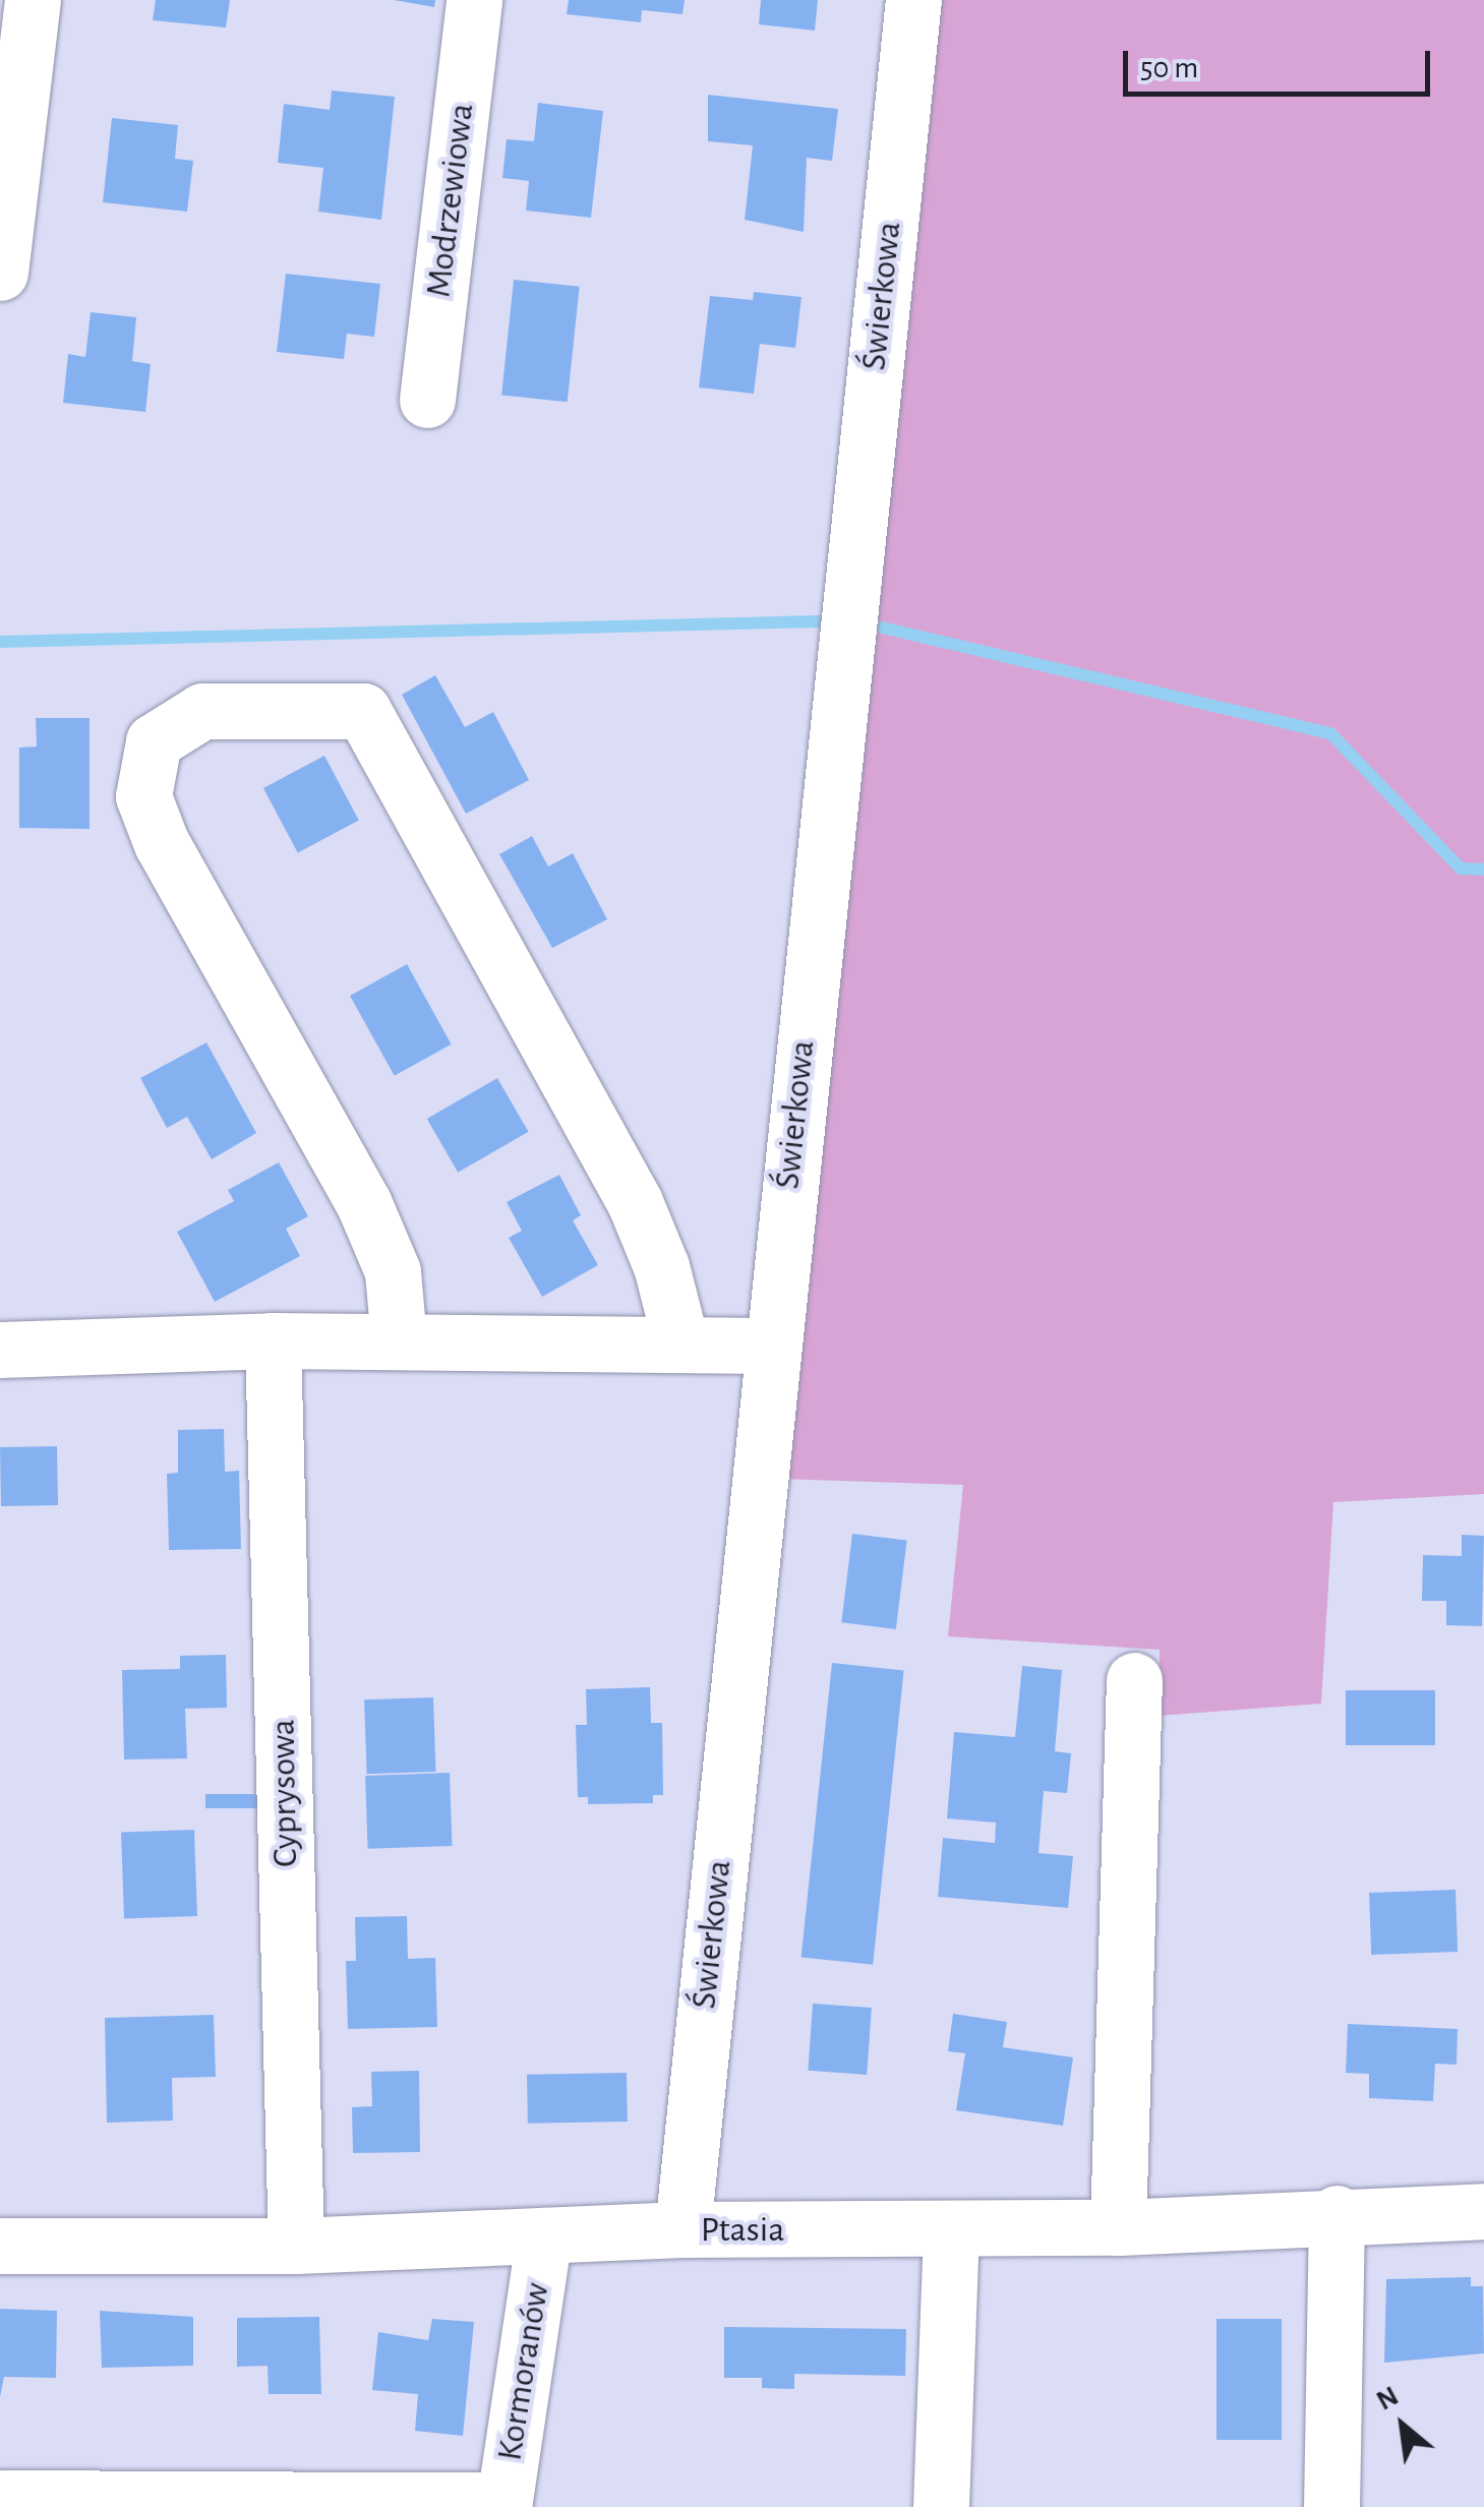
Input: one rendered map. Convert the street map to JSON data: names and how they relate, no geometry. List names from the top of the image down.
{
  "streets": {
    "street": [
      "Modrzewiowa",
      "Świerkowa",
      "Cyprysowa",
      "Ptasia",
      "Kormoranów"
    ]
  },
  "crossings": [
    ["Świerkowa", "Ptasia"],
    ["Cyprysowa", "Ptasia"],
    ["Ptasia", "Kormoranów"]
  ],
  "scale_bar": "50 m",
  "north": "top left"
}
